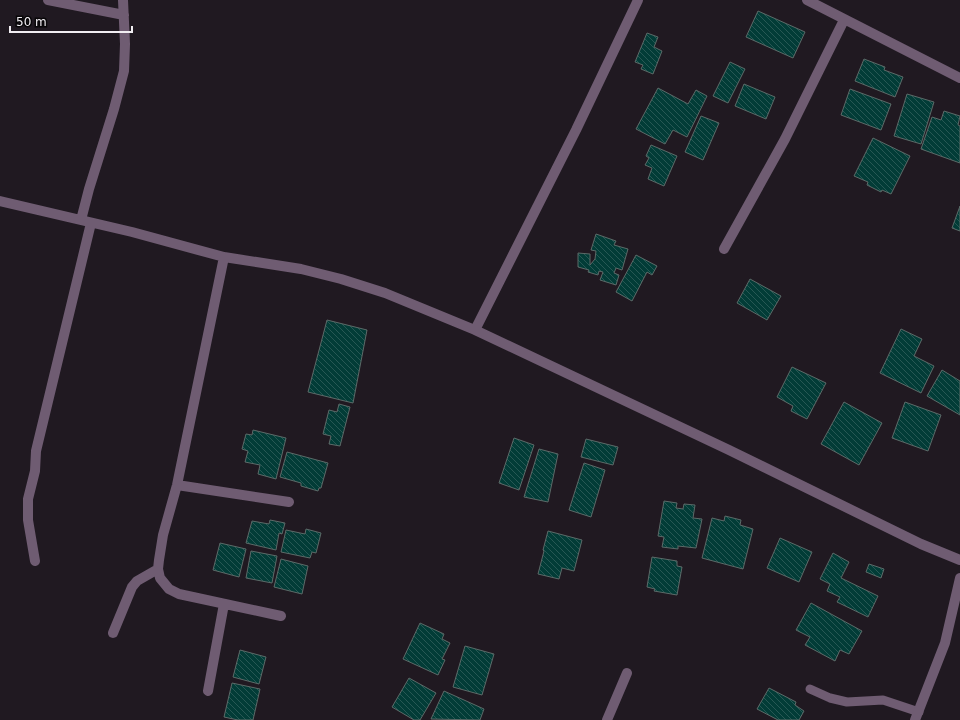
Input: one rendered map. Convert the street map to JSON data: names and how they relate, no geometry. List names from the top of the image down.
{
  "scale_bar": "50 m"
}
